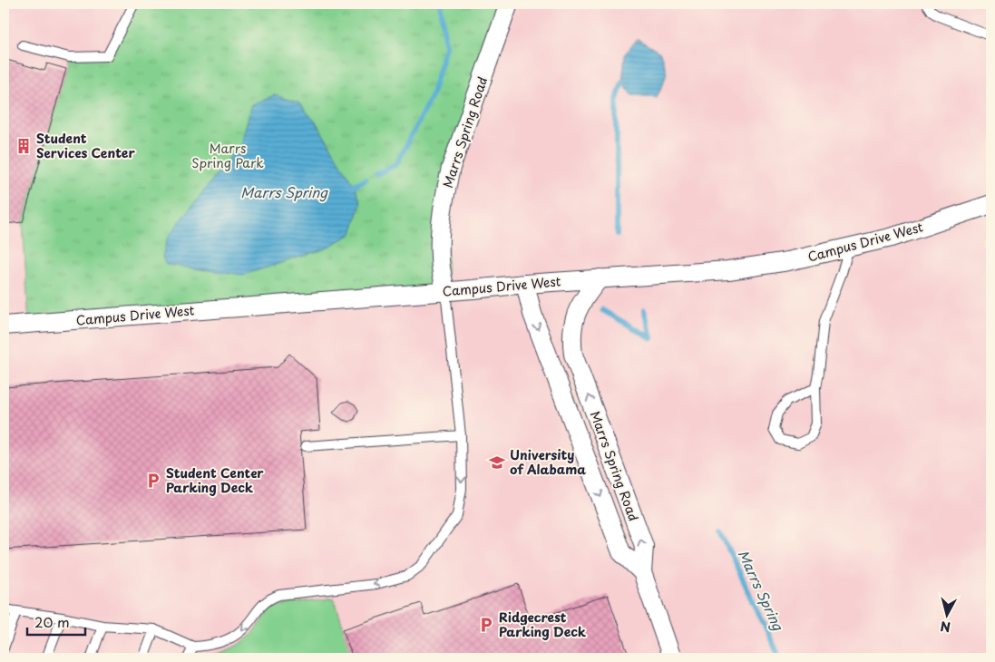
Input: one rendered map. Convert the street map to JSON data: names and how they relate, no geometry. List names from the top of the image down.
{
  "streets": {
    "street": ["Marrs Spring Road", "Campus Drive West"]
  },
  "crossings": [
    ["Marrs Spring Road", "Campus Drive West"]
  ],
  "water": ["Marrs Spring"],
  "parks": ["Marrs Spring Park"],
  "places": {
    "building": ["Student Services Center"],
    "school or university": ["University of Alabama"],
    "parking": ["Student Center Parking Deck", "Ridgecrest Parking Deck"]
  },
  "scale_bar": "20 m",
  "north": "bottom"
}
